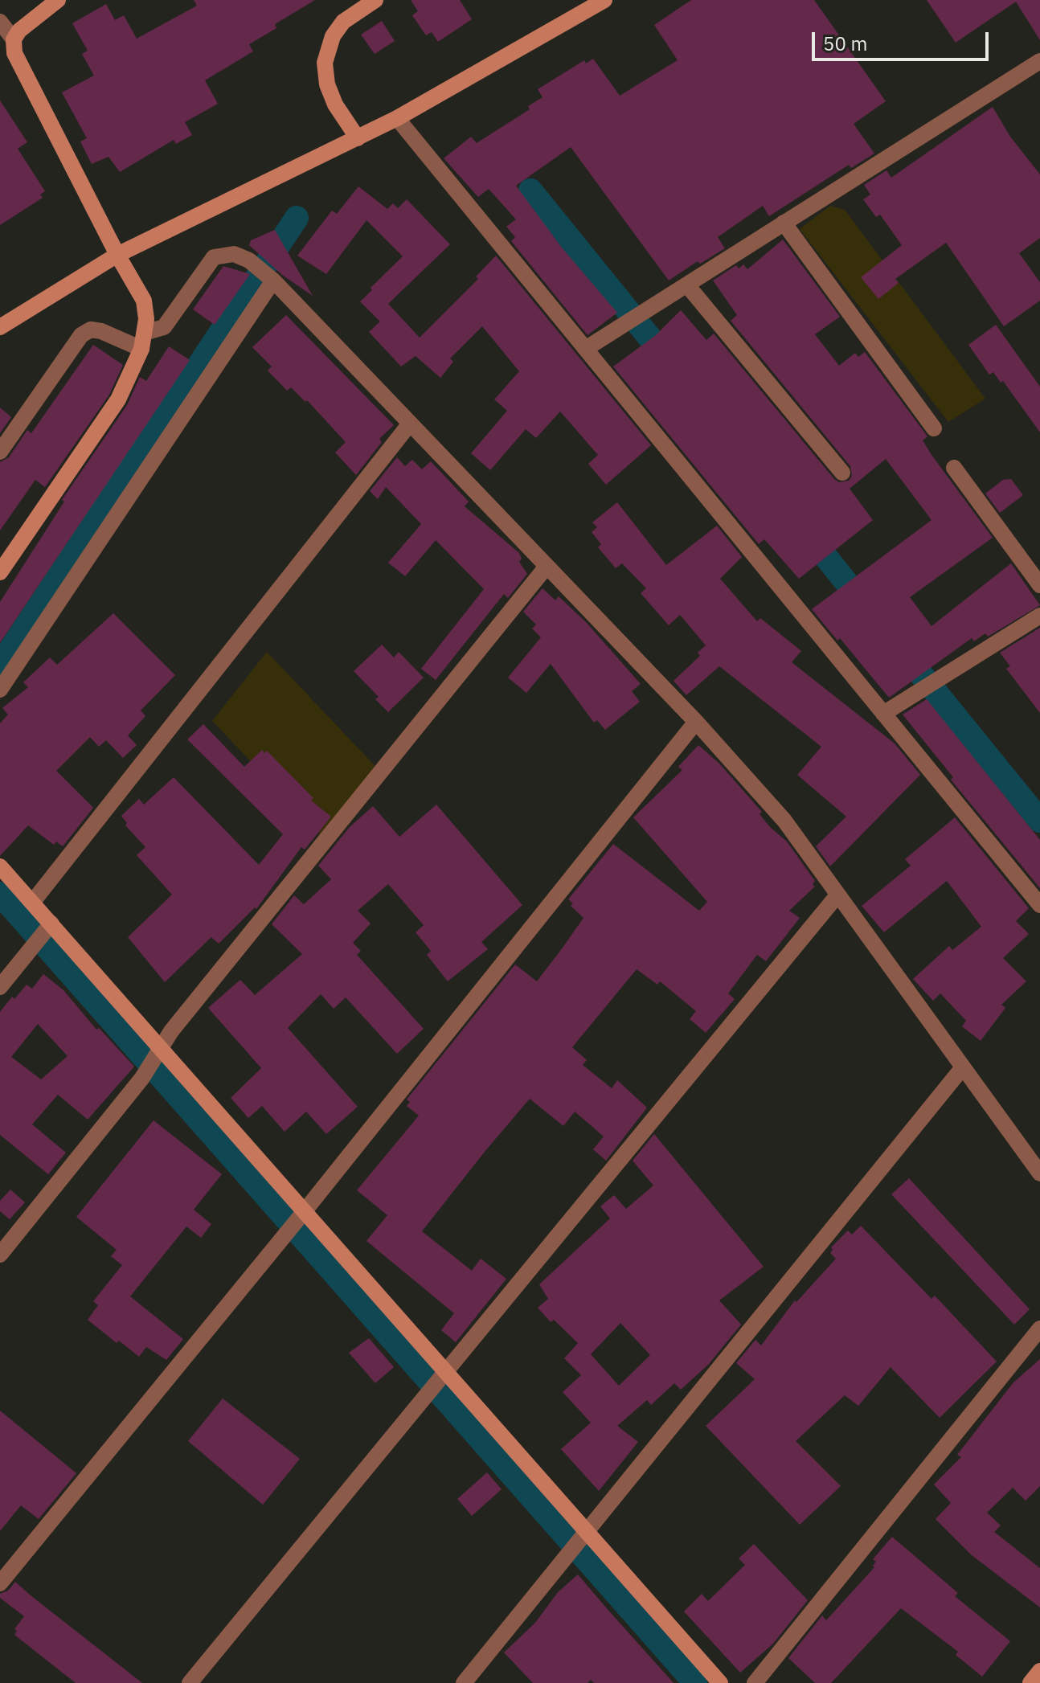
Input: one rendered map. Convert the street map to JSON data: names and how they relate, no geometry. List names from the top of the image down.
{
  "scale_bar": "50 m"
}
